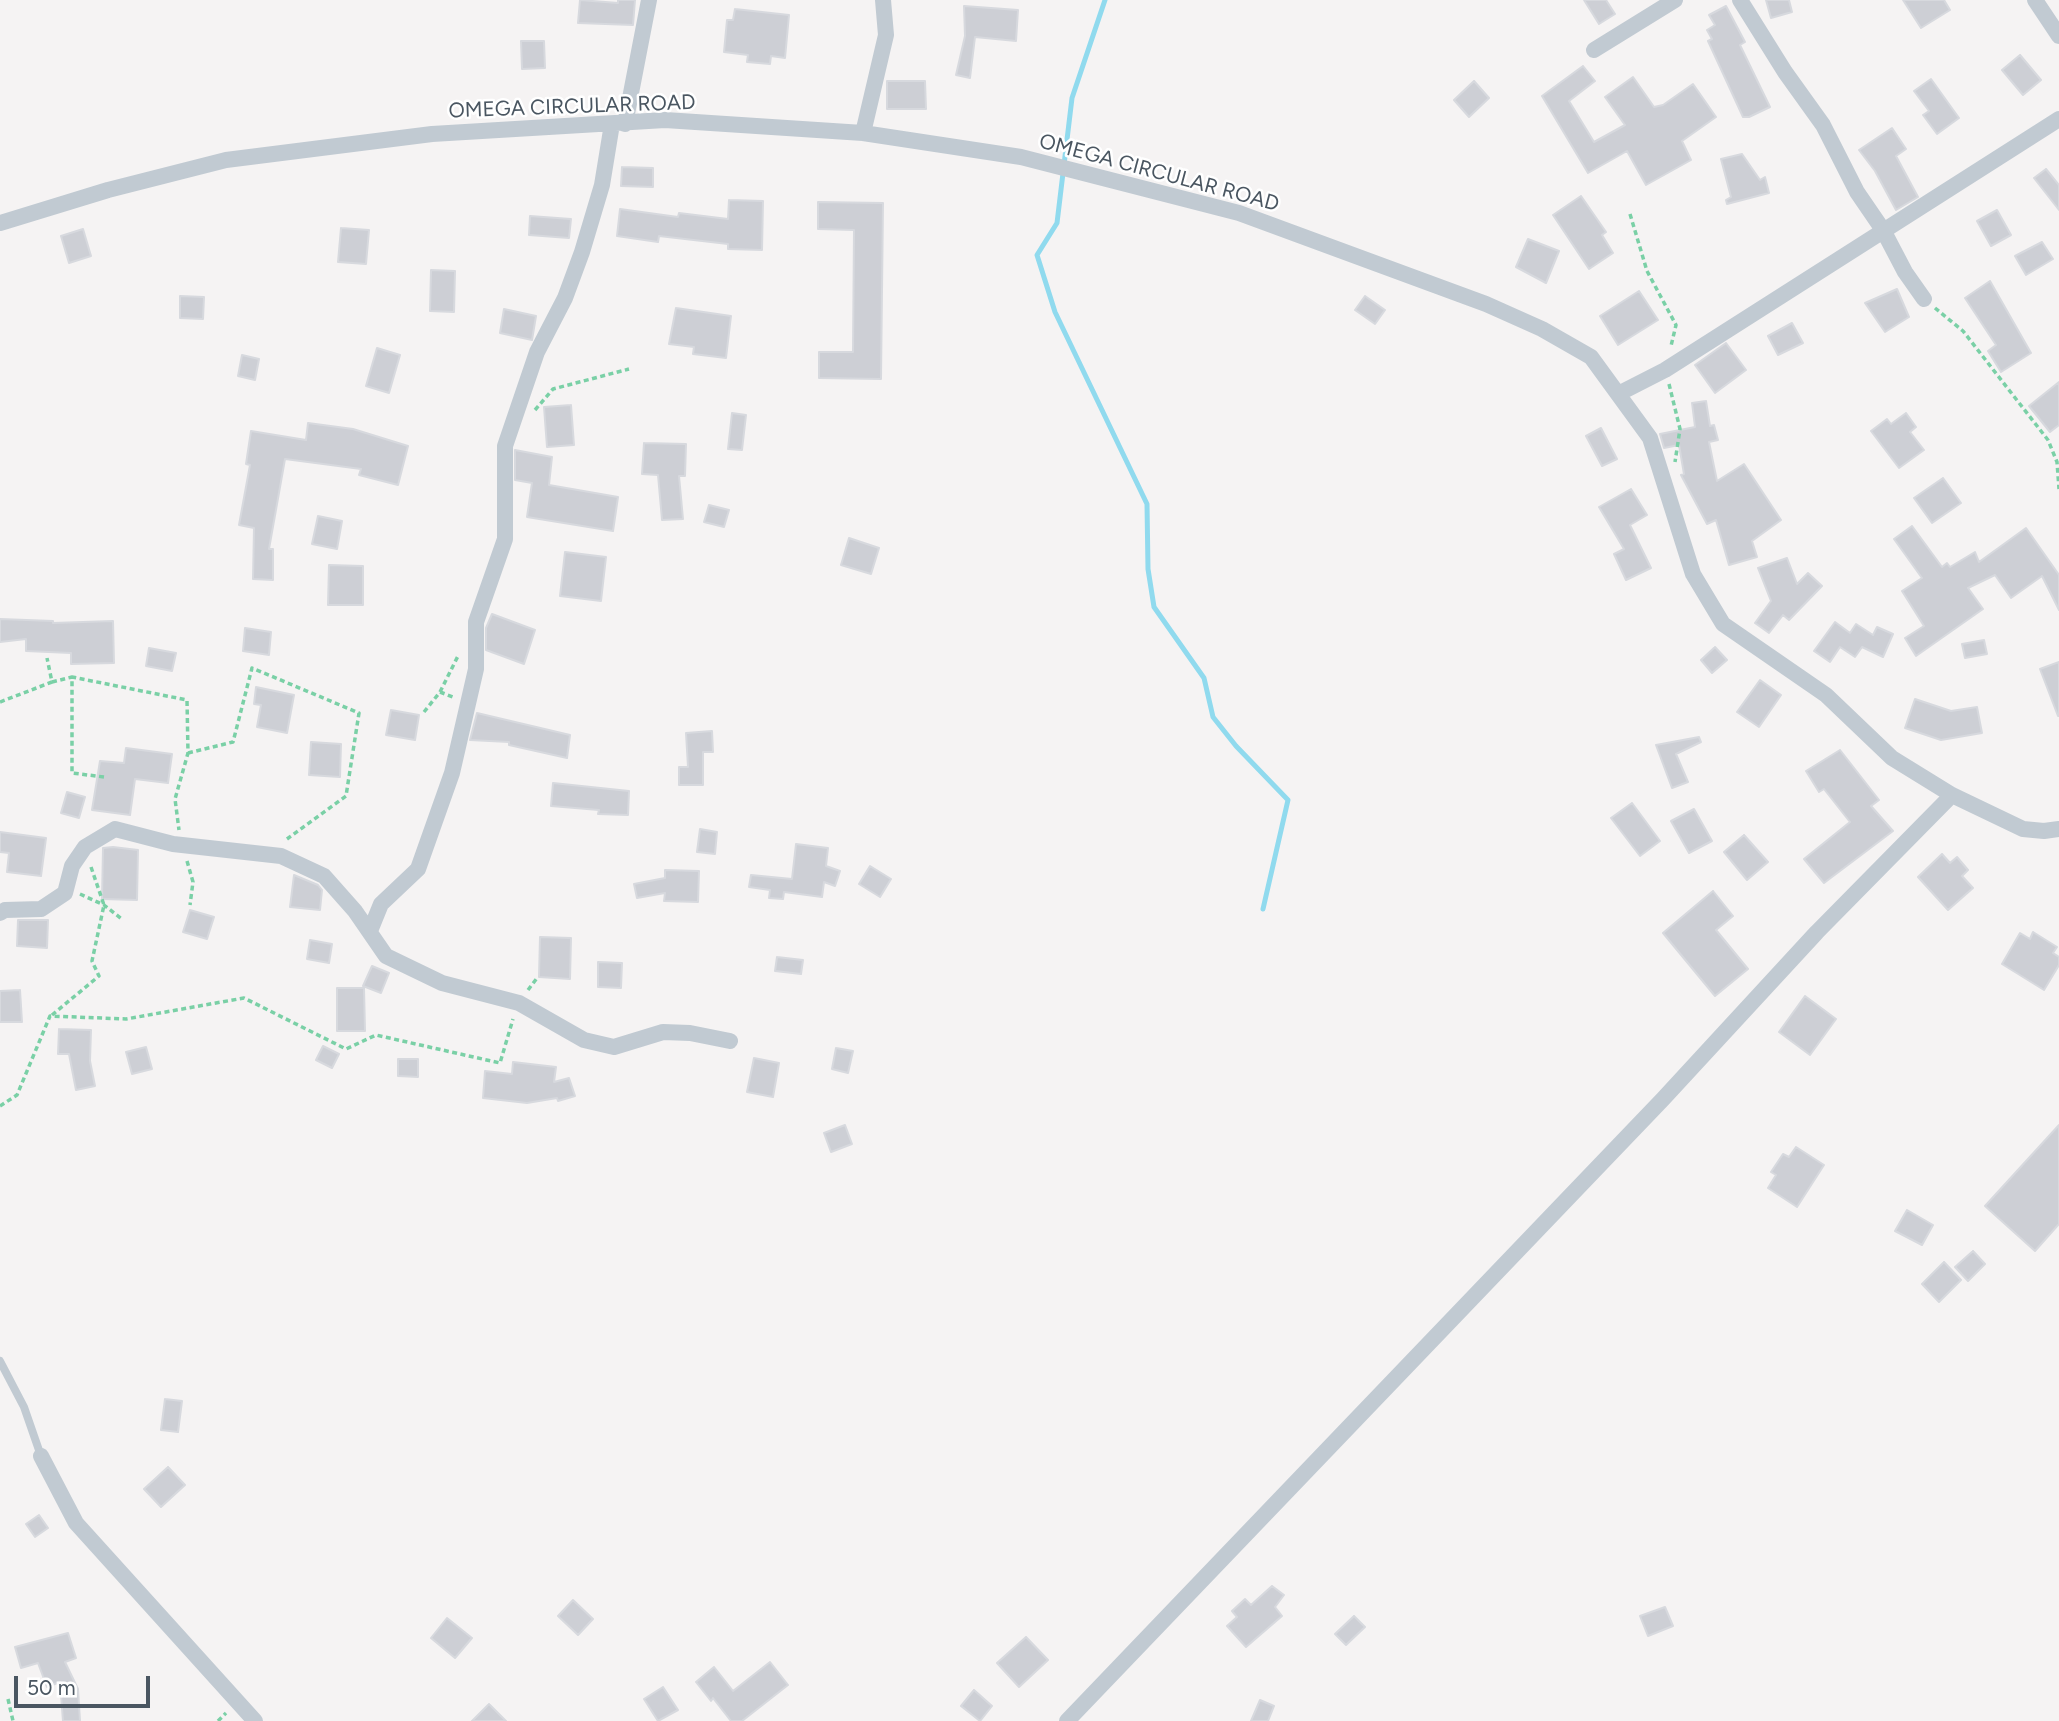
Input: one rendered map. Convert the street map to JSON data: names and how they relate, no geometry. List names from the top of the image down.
{
  "streets": {
    "street": ["OMEGA CIRCULAR ROAD"]
  },
  "scale_bar": "50 m"
}
